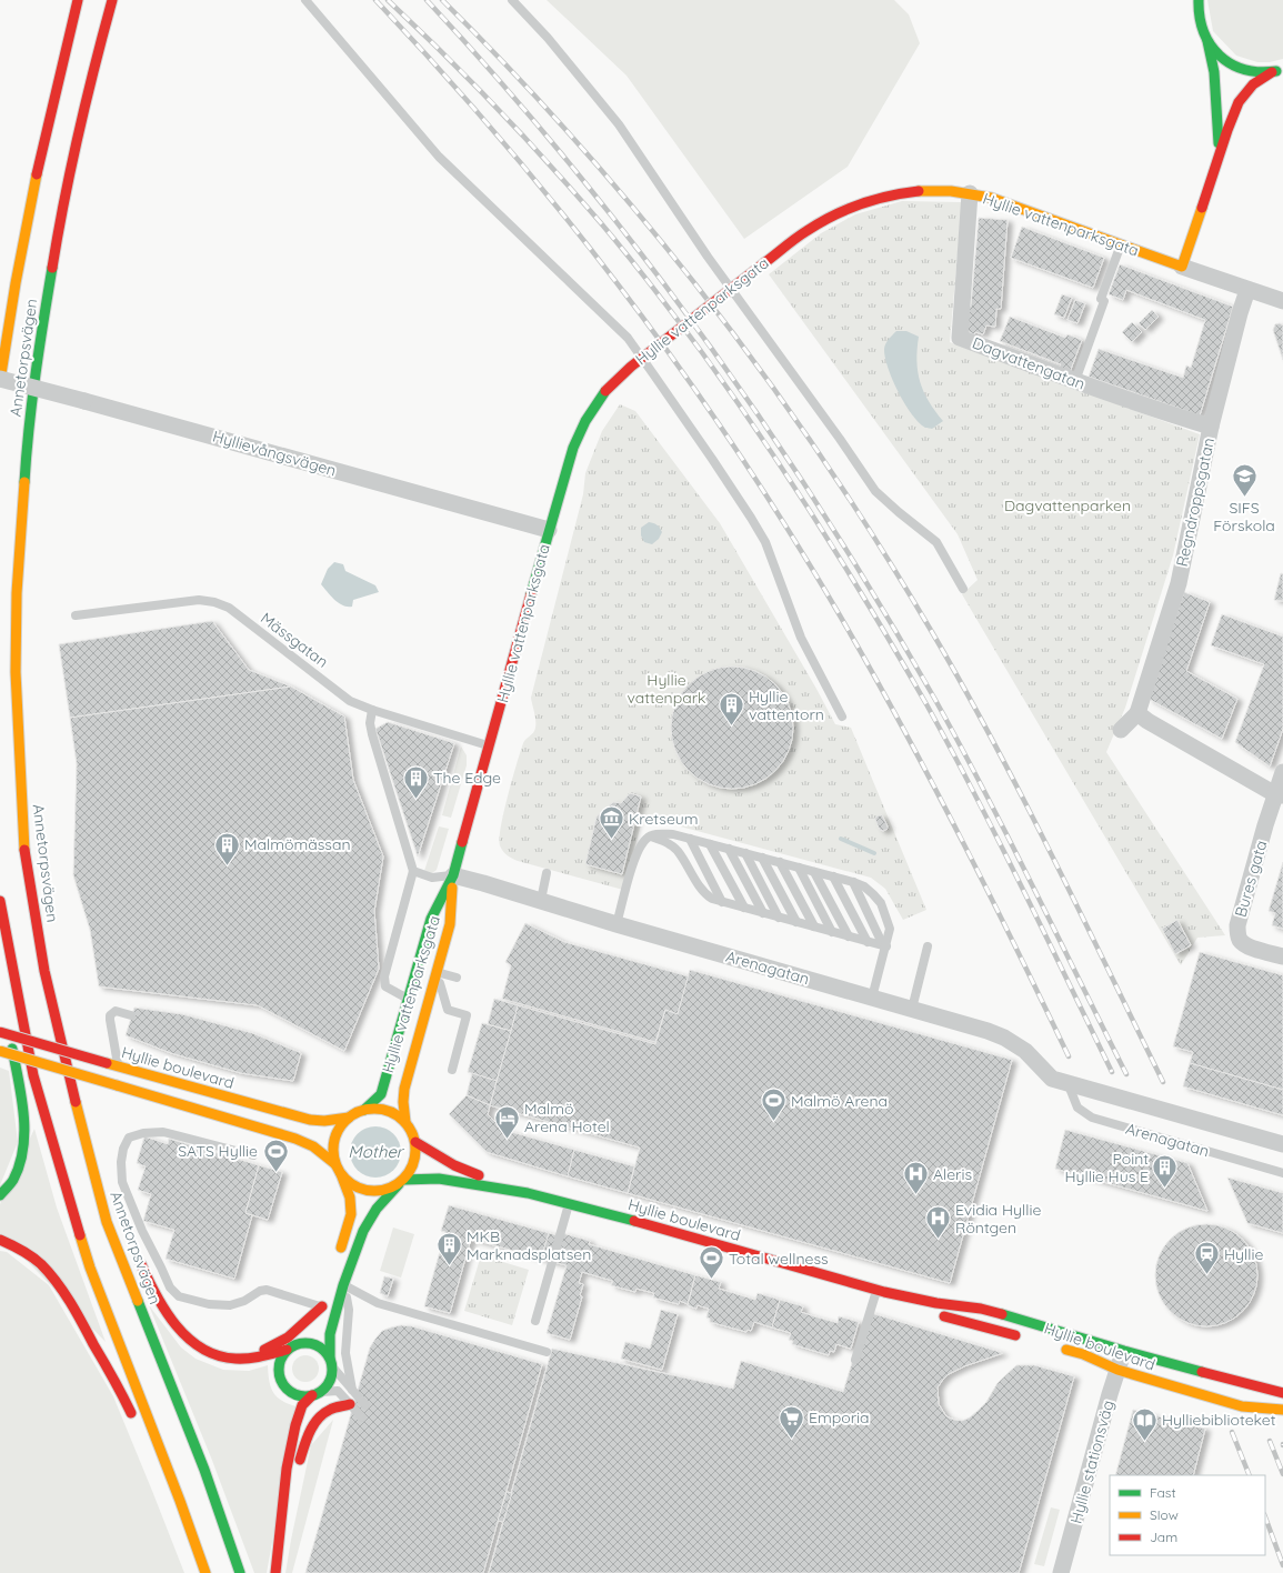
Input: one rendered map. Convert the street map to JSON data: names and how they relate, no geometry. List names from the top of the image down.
{
  "streets": {
    "street": [
      "Hyllie vattenparksgata",
      "Annetorpsvägen",
      "Dagvattengatan",
      "Hyllievångsvägen",
      "Regndroppsgatan",
      "Bures gata",
      "Arenagatan",
      "Hyllie boulevard",
      "Hyllie stationsväg"
    ],
    "lane": ["Mässgatan"]
  },
  "crossings": [
    ["Hyllie vattenparksgata", "Dagvattengatan"],
    ["Hyllie vattenparksgata", "Hyllievångsvägen"],
    ["Hyllie vattenparksgata", "Regndroppsgatan"],
    ["Hyllie vattenparksgata", "Mässgatan"],
    ["Hyllie vattenparksgata", "Arenagatan"],
    ["Hyllie vattenparksgata", "Hyllie boulevard"],
    ["Annetorpsvägen", "Hyllievångsvägen"],
    ["Dagvattengatan", "Regndroppsgatan"],
    ["Hyllie boulevard", "Hyllie stationsväg"]
  ],
  "water": ["Mother"],
  "parks": ["Dagvattenparken", "Hyllie vattenpark"],
  "places": {
    "school or university": ["SIFS Förskola"],
    "building": [
      "Hyllie vattentorn",
      "The Edge",
      "Malmömässan",
      "Point Hyllie Hus E",
      "MKB Marknadsplatsen"
    ],
    "museum": ["Kretseum"],
    "sports": ["Malmö Arena", "SATS Hyllie", "Total wellness"],
    "hotel": ["Malmö Arena Hotel"],
    "hospital": ["Aleris", "Evidia Hyllie Röntgen"],
    "station": ["Hyllie"],
    "supermarket": ["Emporia"],
    "library": ["Hylliebiblioteket"]
  },
  "legend": ["Fast", "Slow", "Jam"]
}
